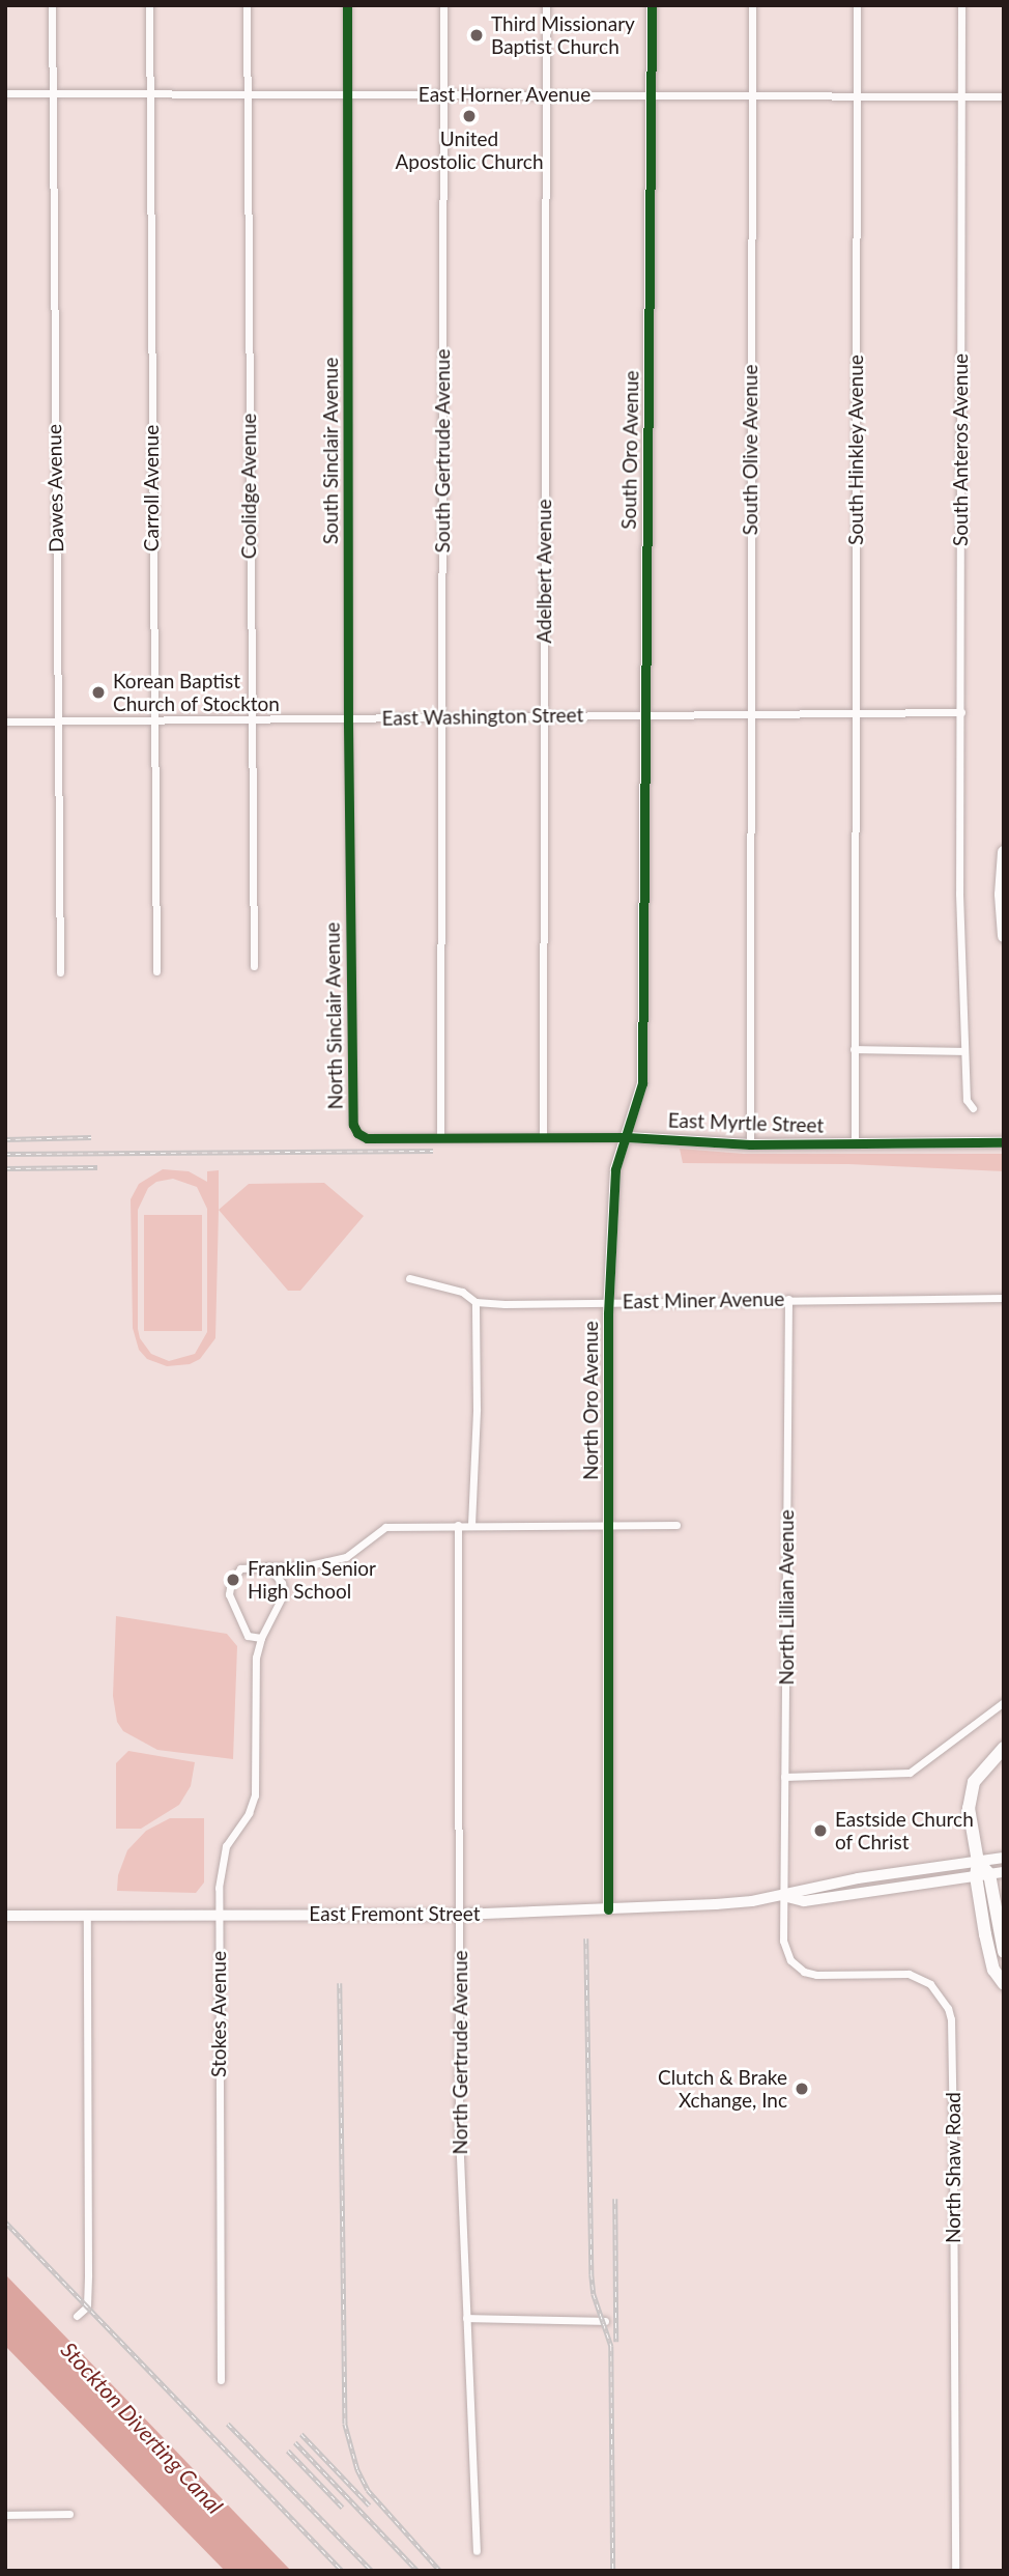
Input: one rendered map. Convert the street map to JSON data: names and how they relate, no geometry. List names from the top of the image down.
{
  "streets": {
    "street": [
      "East Horner Avenue",
      "South Oro Avenue",
      "South Olive Avenue",
      "South Hinkley Avenue",
      "South Anteros Avenue",
      "South Sinclair Avenue",
      "South Gertrude Avenue",
      "Coolidge Avenue",
      "Dawes Avenue",
      "Carroll Avenue",
      "Adelbert Avenue",
      "East Washington Street",
      "North Sinclair Avenue",
      "East Myrtle Street",
      "East Miner Avenue",
      "North Oro Avenue",
      "North Lillian Avenue",
      "East Fremont Street",
      "Stokes Avenue",
      "North Gertrude Avenue",
      "North Shaw Road"
    ]
  },
  "crossings": [
    ["East Horner Avenue", "South Oro Avenue"],
    ["East Horner Avenue", "South Olive Avenue"],
    ["East Horner Avenue", "South Hinkley Avenue"],
    ["East Horner Avenue", "South Anteros Avenue"],
    ["East Horner Avenue", "South Sinclair Avenue"],
    ["East Horner Avenue", "South Gertrude Avenue"],
    ["East Horner Avenue", "Coolidge Avenue"],
    ["East Horner Avenue", "Dawes Avenue"],
    ["East Horner Avenue", "Carroll Avenue"],
    ["East Horner Avenue", "Adelbert Avenue"],
    ["South Oro Avenue", "East Washington Street"],
    ["South Oro Avenue", "North Oro Avenue"],
    ["South Olive Avenue", "East Washington Street"],
    ["South Olive Avenue", "East Myrtle Street"],
    ["South Hinkley Avenue", "East Washington Street"],
    ["South Hinkley Avenue", "East Myrtle Street"],
    ["South Anteros Avenue", "East Washington Street"],
    ["South Sinclair Avenue", "East Washington Street"],
    ["South Sinclair Avenue", "North Sinclair Avenue"],
    ["South Gertrude Avenue", "East Washington Street"],
    ["South Gertrude Avenue", "East Myrtle Street"],
    ["Coolidge Avenue", "East Washington Street"],
    ["Dawes Avenue", "East Washington Street"],
    ["Carroll Avenue", "East Washington Street"],
    ["Adelbert Avenue", "East Washington Street"],
    ["Adelbert Avenue", "East Myrtle Street"],
    ["North Sinclair Avenue", "East Myrtle Street"],
    ["East Myrtle Street", "North Oro Avenue"],
    ["East Miner Avenue", "North Oro Avenue"],
    ["East Miner Avenue", "North Lillian Avenue"],
    ["North Oro Avenue", "East Fremont Street"],
    ["North Oro Avenue", "Stokes Avenue"],
    ["North Lillian Avenue", "East Fremont Street"],
    ["North Lillian Avenue", "North Shaw Road"],
    ["East Fremont Street", "Stokes Avenue"],
    ["East Fremont Street", "North Gertrude Avenue"],
    ["East Fremont Street", "North Shaw Road"],
    ["Stokes Avenue", "North Gertrude Avenue"]
  ],
  "water": ["Stockton Diverting Canal"],
  "places": [
    "Third Missionary Baptist Church",
    "United Apostolic Church",
    "Korean Baptist Church of Stockton",
    "Franklin Senior High School",
    "Eastside Church of Christ",
    "Clutch & Brake Xchange, Inc"
  ]
}
